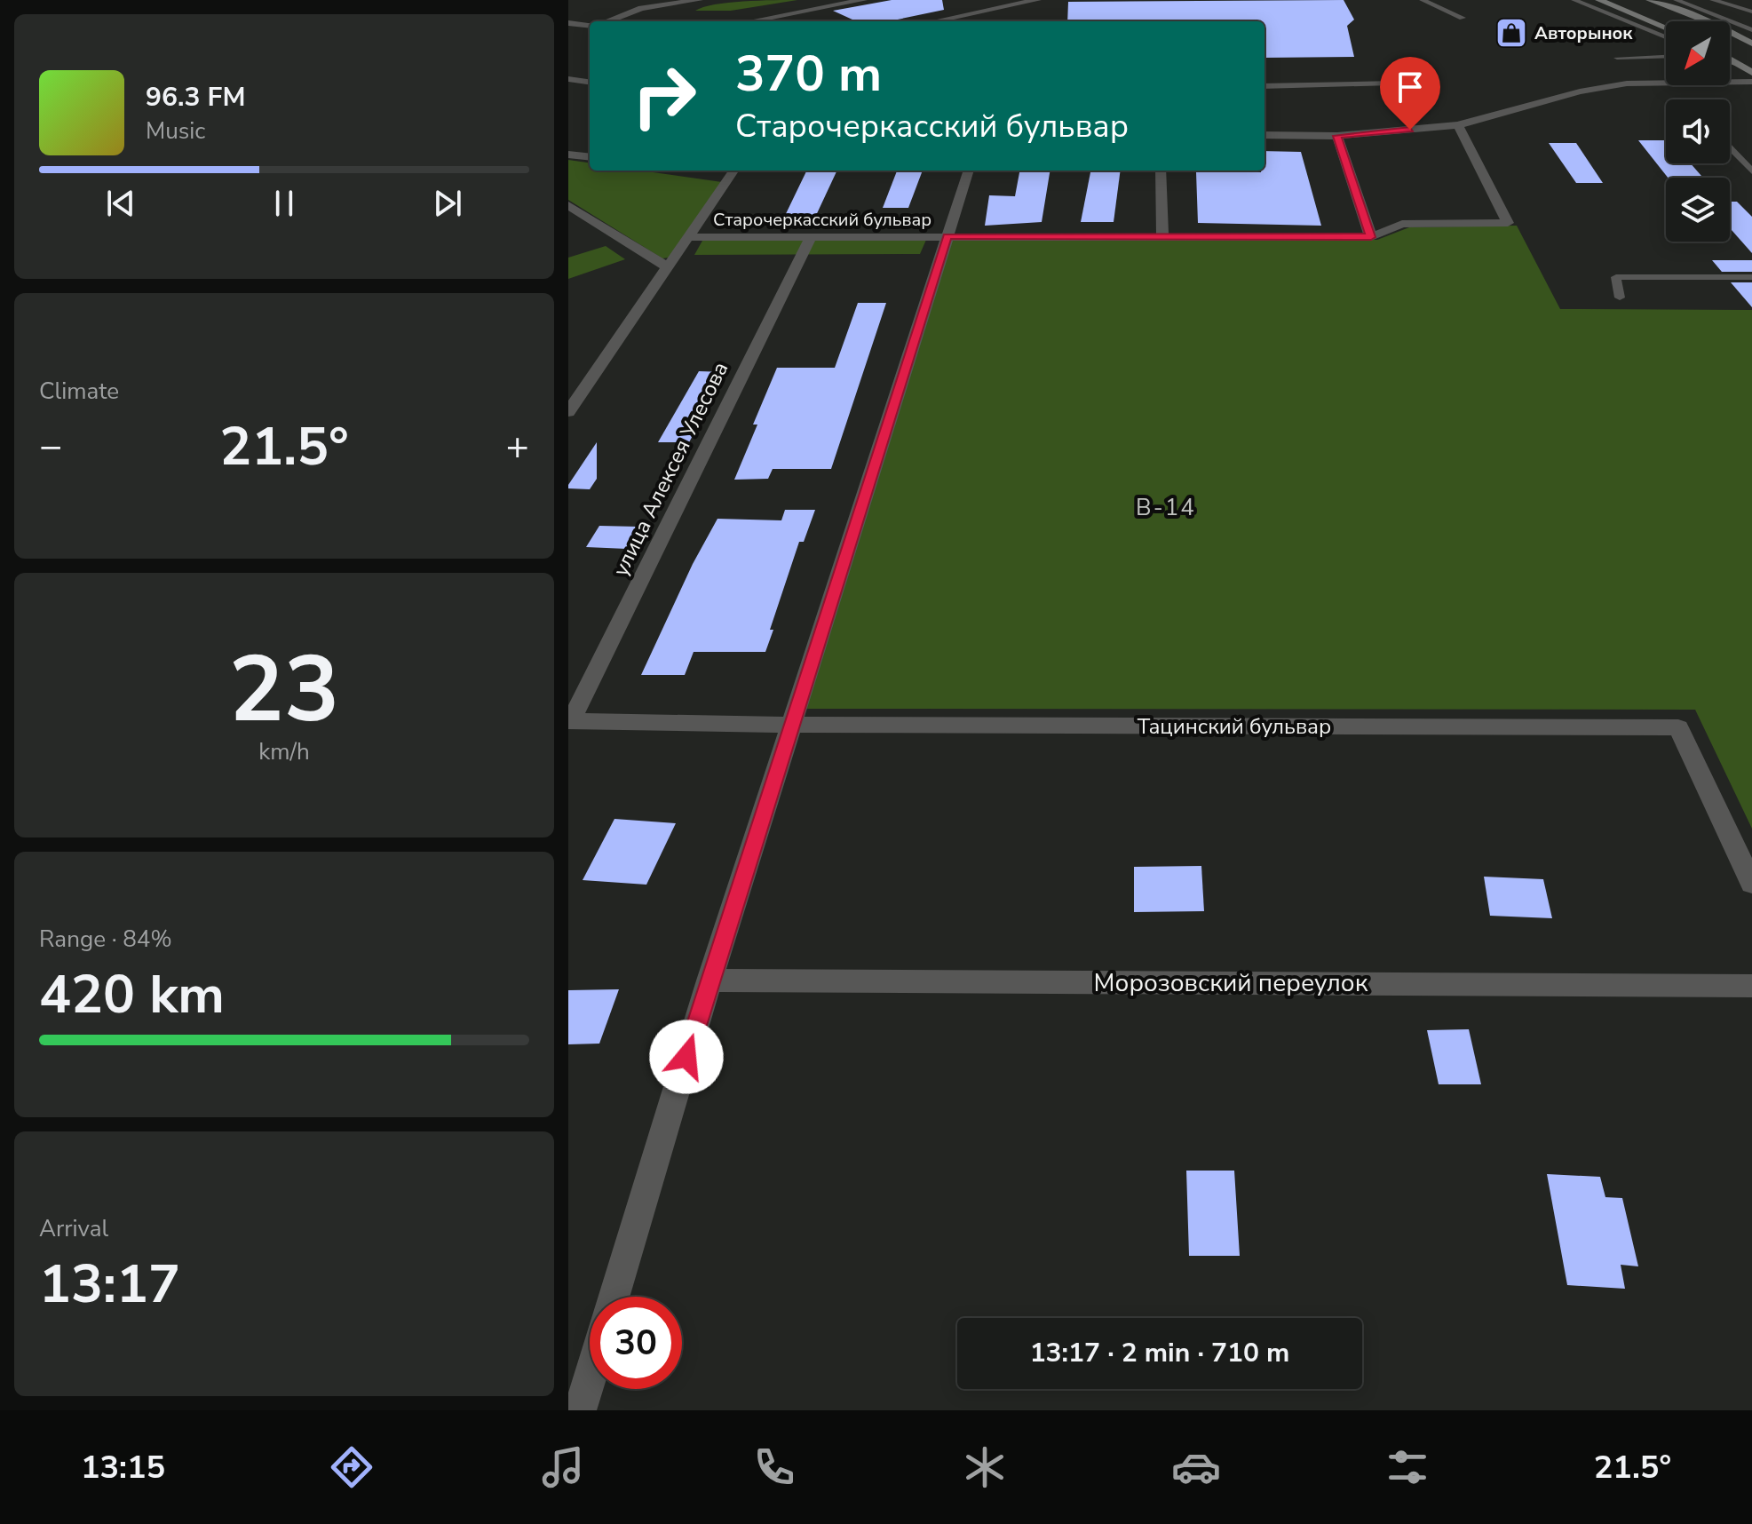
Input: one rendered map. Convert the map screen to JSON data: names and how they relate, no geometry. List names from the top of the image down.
{
  "streets": {
    "street": [
      "Старочеркасский бульвар",
      "улица Алексея Улесова",
      "Тацинский бульвар",
      "Морозовский переулок"
    ]
  },
  "crossings": [
    ["Старочеркасский бульвар", "улица Алексея Улесова"],
    ["улица Алексея Улесова", "Тацинский бульвар"]
  ],
  "districts": ["В-14"],
  "places": {
    "shop": ["Авторынок"]
  },
  "north": "bottom left",
  "page": {
    "turn": ["370 m", "Старочеркасский бульвар"],
    "song": ["96.3 FM", "Music"],
    "tile": [
      "Climate",
      ["23", "km/h"],
      ["Range · 84%", "420 km"],
      ["Arrival", "13:17"]
    ],
    "heat": ["−", "21.5°", "+"],
    "limit": "30",
    "trip": "13:17 · 2 min · 710 m",
    "tabs": ["13:15", "21.5°"]
  }
}
